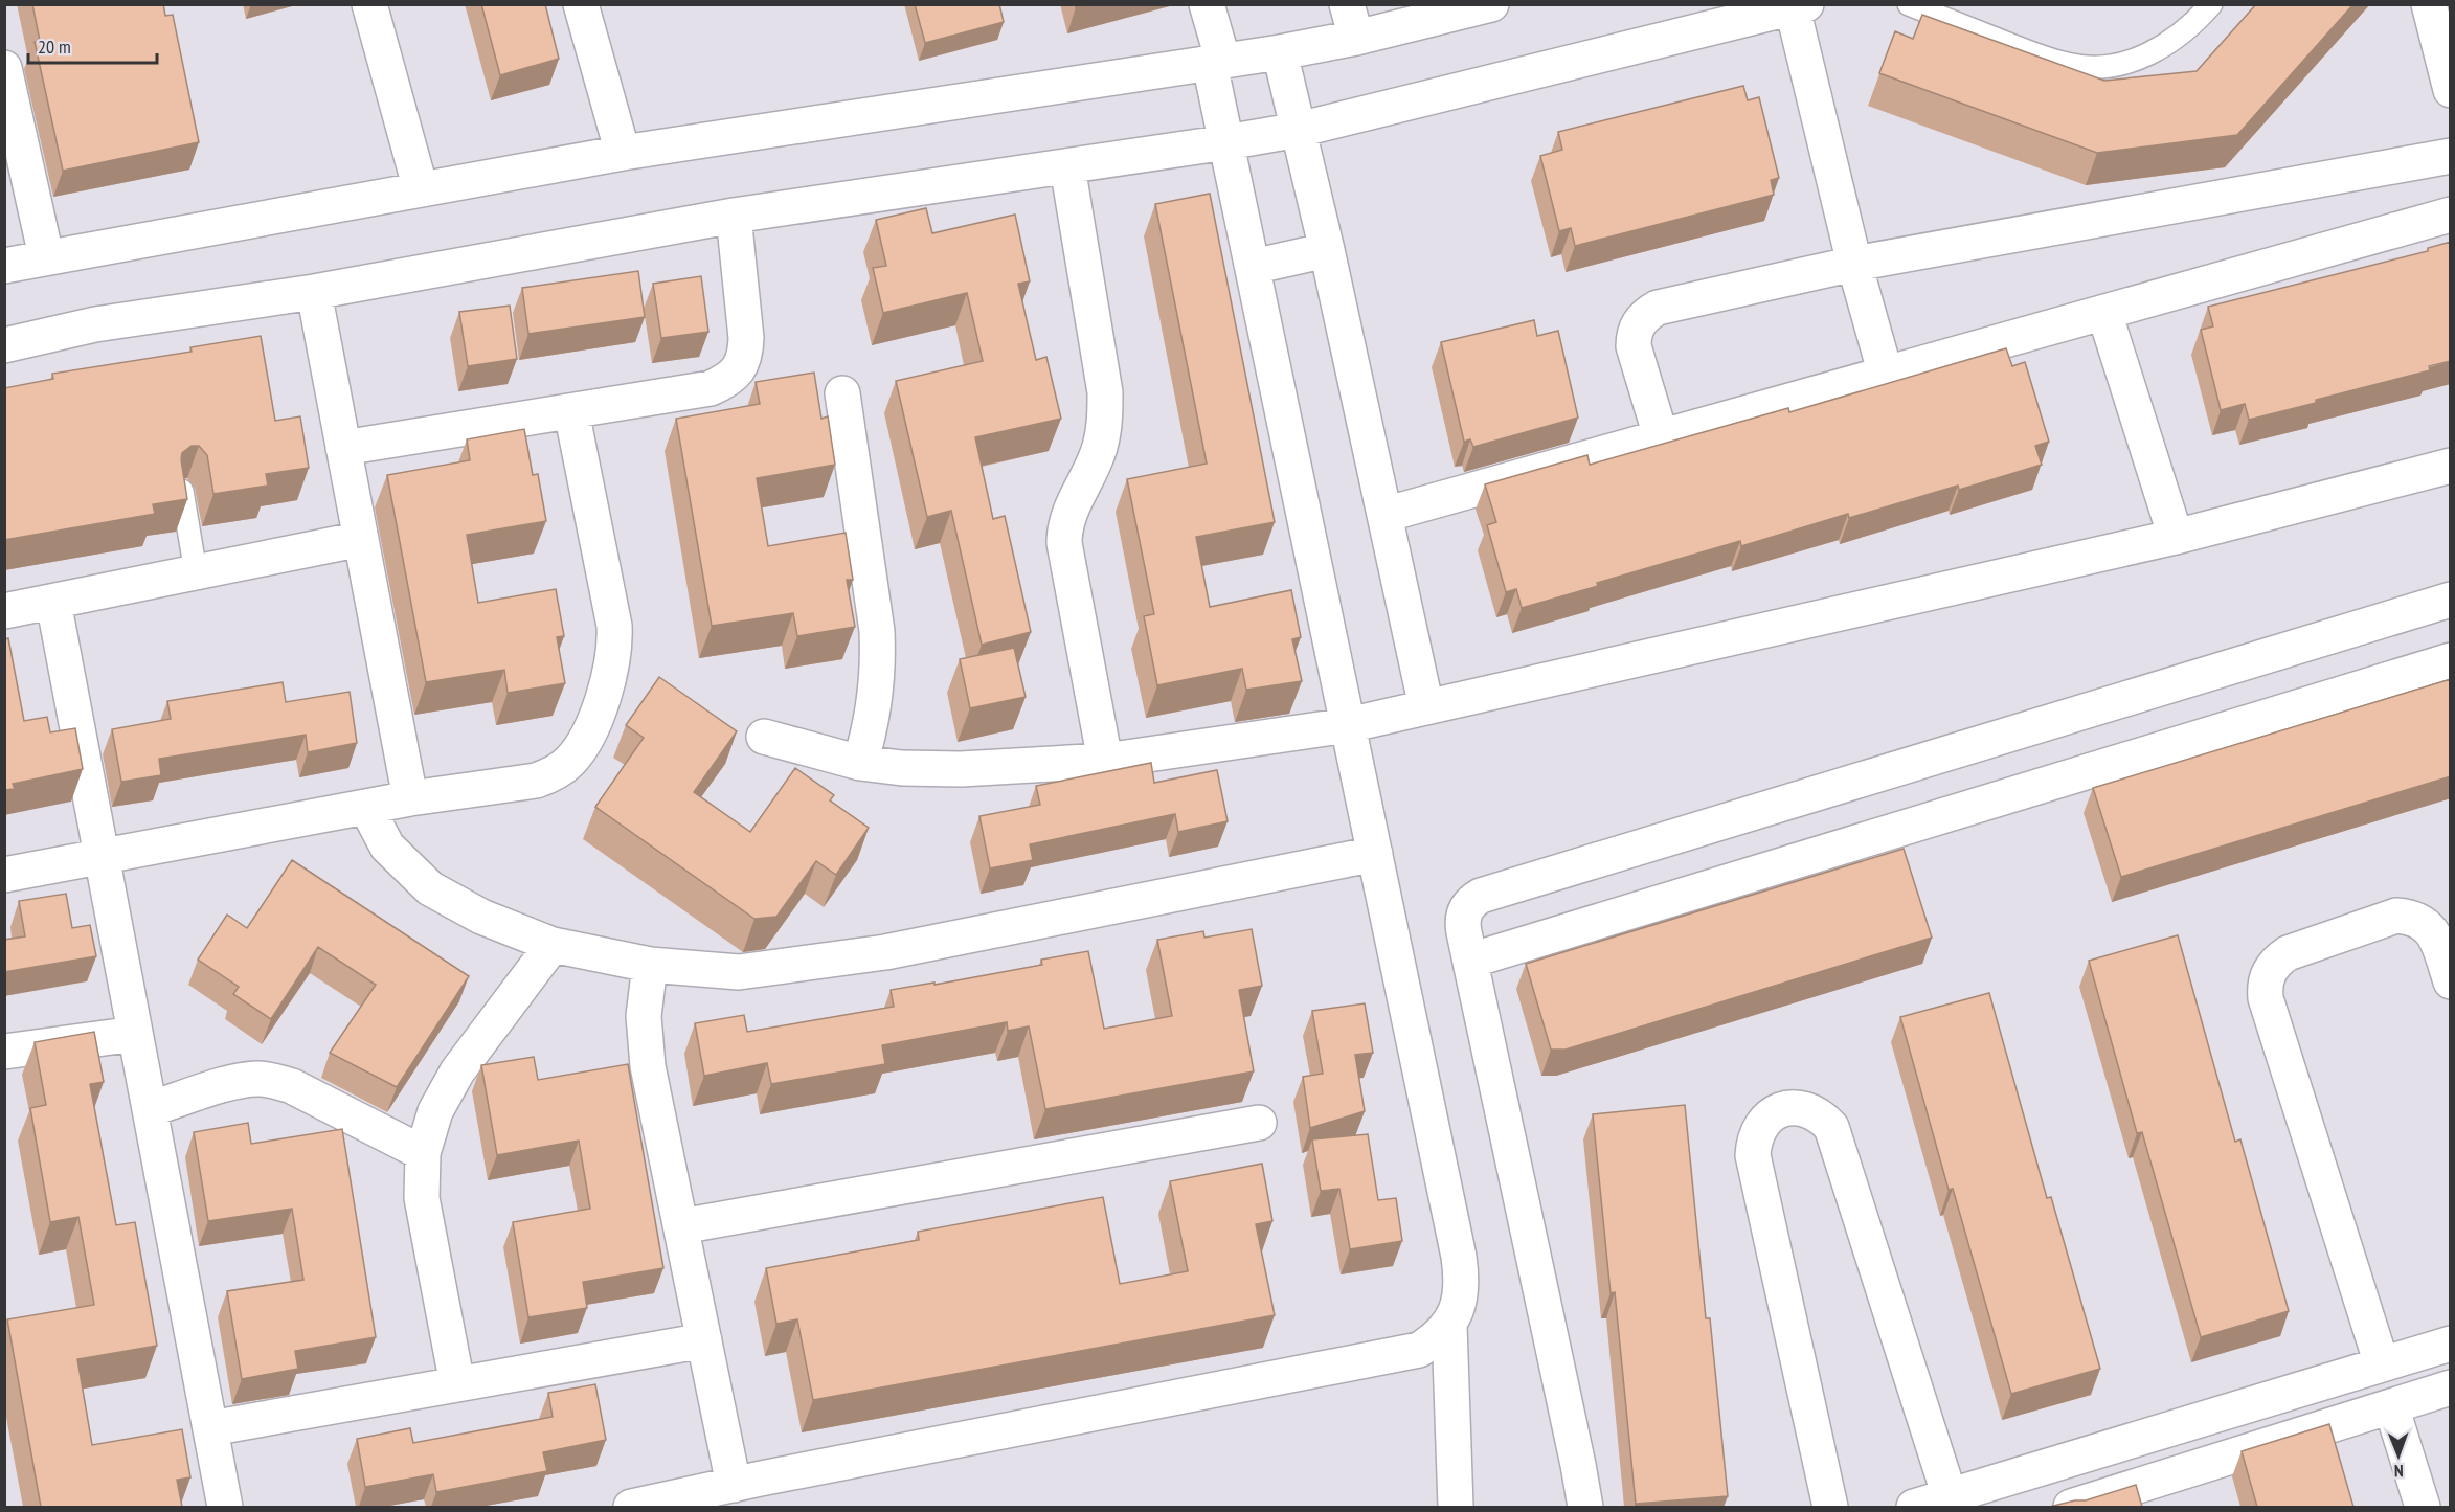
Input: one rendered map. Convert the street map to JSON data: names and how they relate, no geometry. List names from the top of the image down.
{
  "scale_bar": "20 m",
  "north": "bottom"
}
